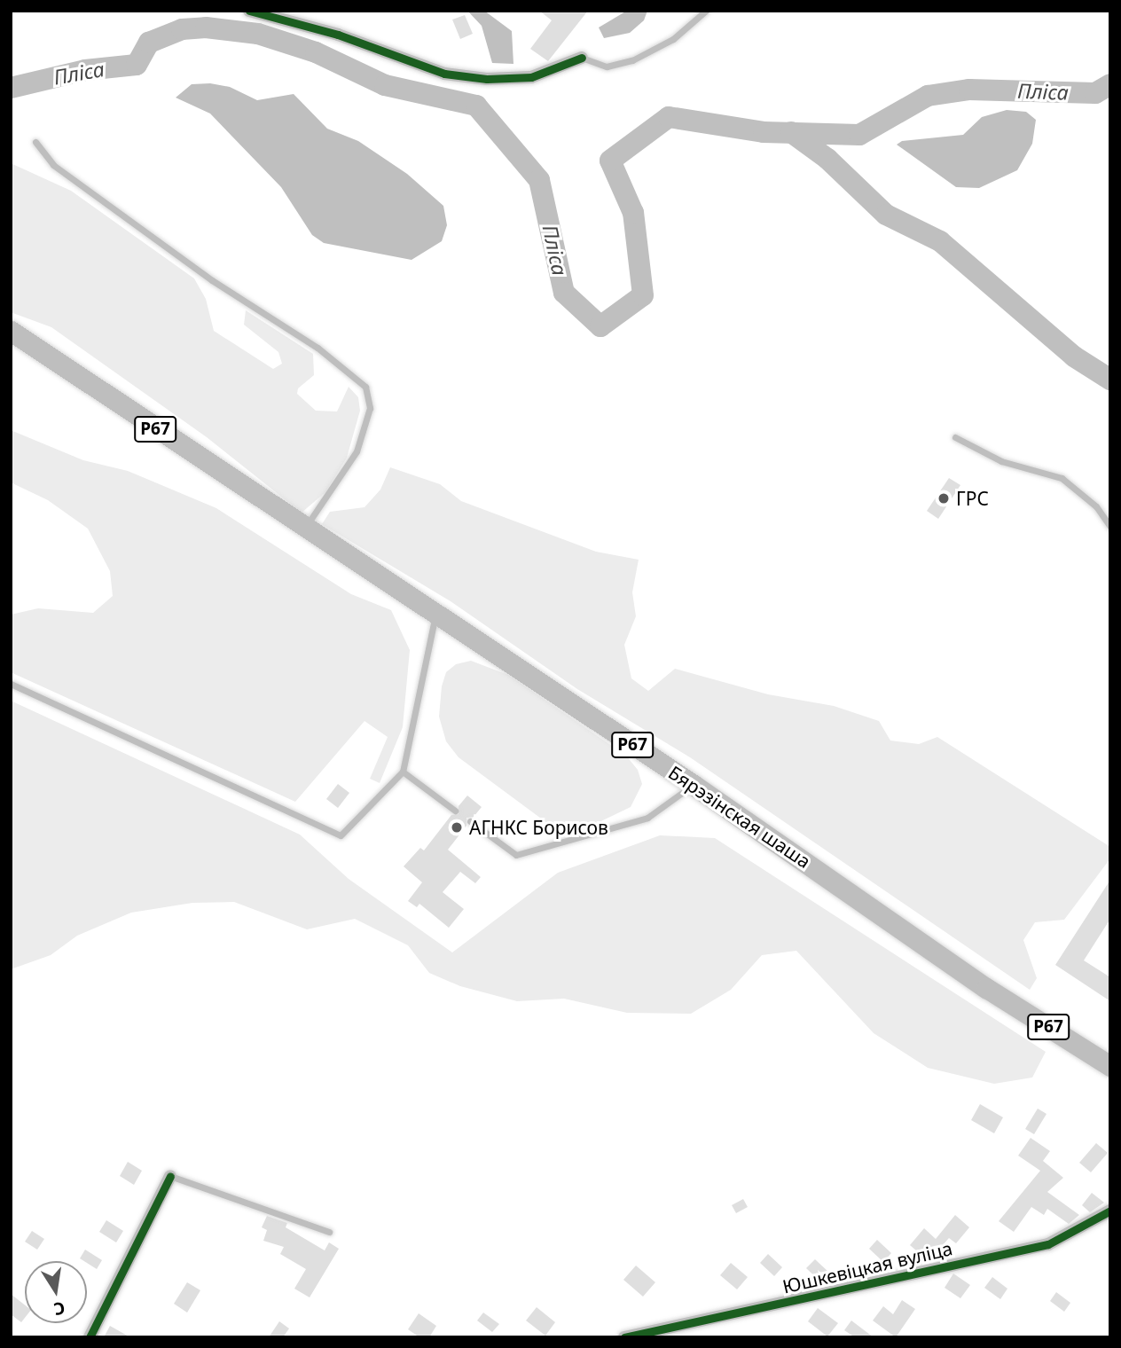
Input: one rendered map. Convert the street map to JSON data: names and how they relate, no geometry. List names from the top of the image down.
{
  "streets": {
    "main road": ["Р67", "Бярэзінская шаша"],
    "street": ["Юшкевіцкая вуліца"]
  },
  "water": ["Пліса"],
  "places": ["ГРС", "АГНКС Борисов"],
  "north": "bottom"
}
